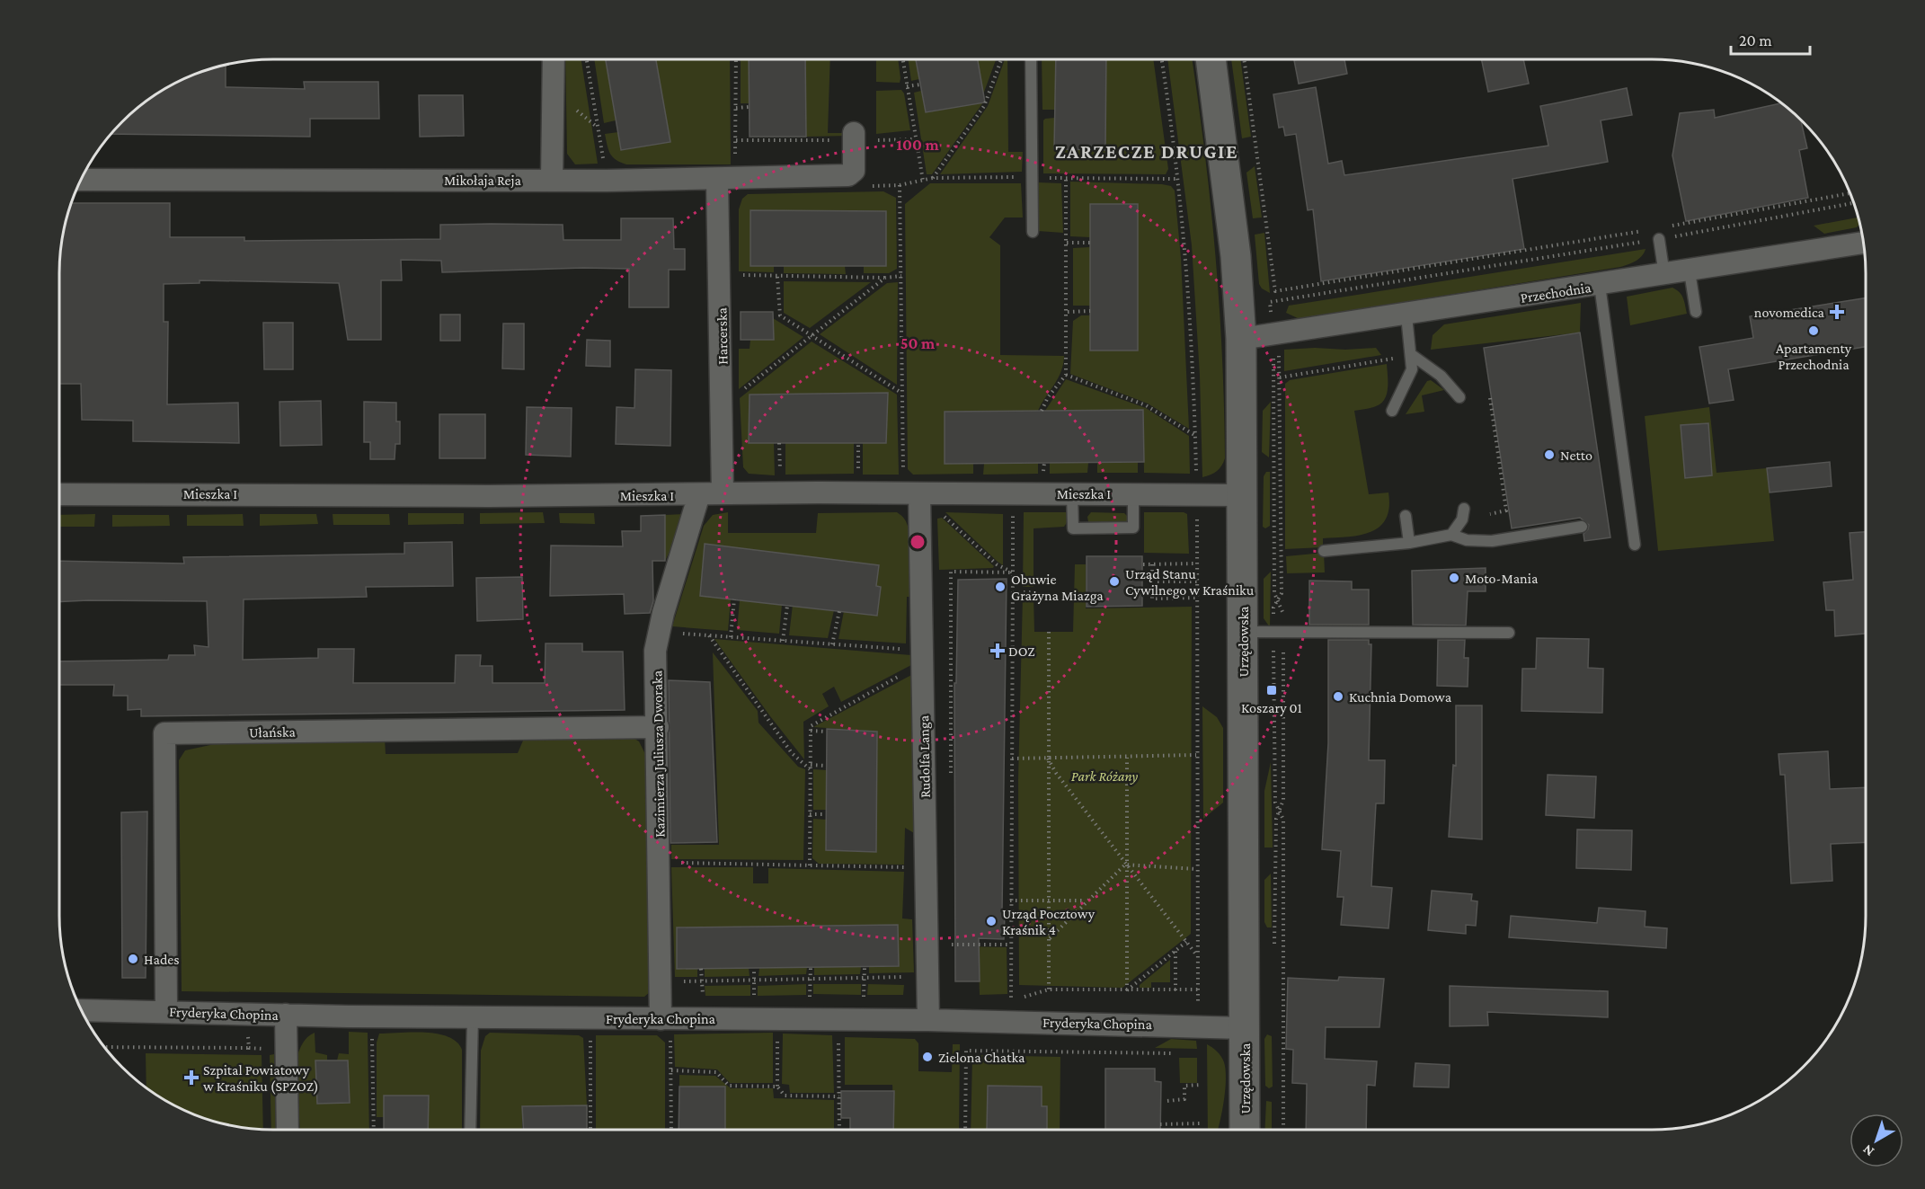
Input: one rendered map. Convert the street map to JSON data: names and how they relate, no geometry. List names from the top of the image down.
{
  "streets": {
    "street": [
      "Mikołaja Reja",
      "Przechodnia",
      "Harcerska",
      "Mieszka I",
      "Urzędowska",
      "Ułańska",
      "Kazimierza Juliusza Dworaka",
      "Rudolfa Langa",
      "Fryderyka Chopina"
    ]
  },
  "crossings": [
    ["Mikołaja Reja", "Harcerska"],
    ["Przechodnia", "Urzędowska"],
    ["Harcerska", "Mieszka I"],
    ["Mieszka I", "Urzędowska"],
    ["Mieszka I", "Kazimierza Juliusza Dworaka"],
    ["Mieszka I", "Rudolfa Langa"],
    ["Urzędowska", "Fryderyka Chopina"],
    ["Ułańska", "Kazimierza Juliusza Dworaka"],
    ["Ułańska", "Fryderyka Chopina"],
    ["Kazimierza Juliusza Dworaka", "Fryderyka Chopina"],
    ["Rudolfa Langa", "Fryderyka Chopina"]
  ],
  "districts": ["ZARZECZE DRUGIE"],
  "parks": ["Park Różany"],
  "places": {
    "health": ["novomedica", "DOZ", "Szpital Powiatowy w Kraśniku (SPZOZ)"],
    "other": [
      "Apartamenty Przechodnia",
      "Netto",
      "Moto-Mania",
      "Urząd Stanu Cywilnego w Kraśniku",
      "Obuwie Grażyna Miazga",
      "Kuchnia Domowa",
      "Urząd Pocztowy Kraśnik 4",
      "Hades",
      "Zielona Chatka"
    ],
    "transit": ["Koszary 01"]
  },
  "scale_bar": "20 m",
  "north": "bottom left",
  "rings": ["100 m", "50 m"]
}
